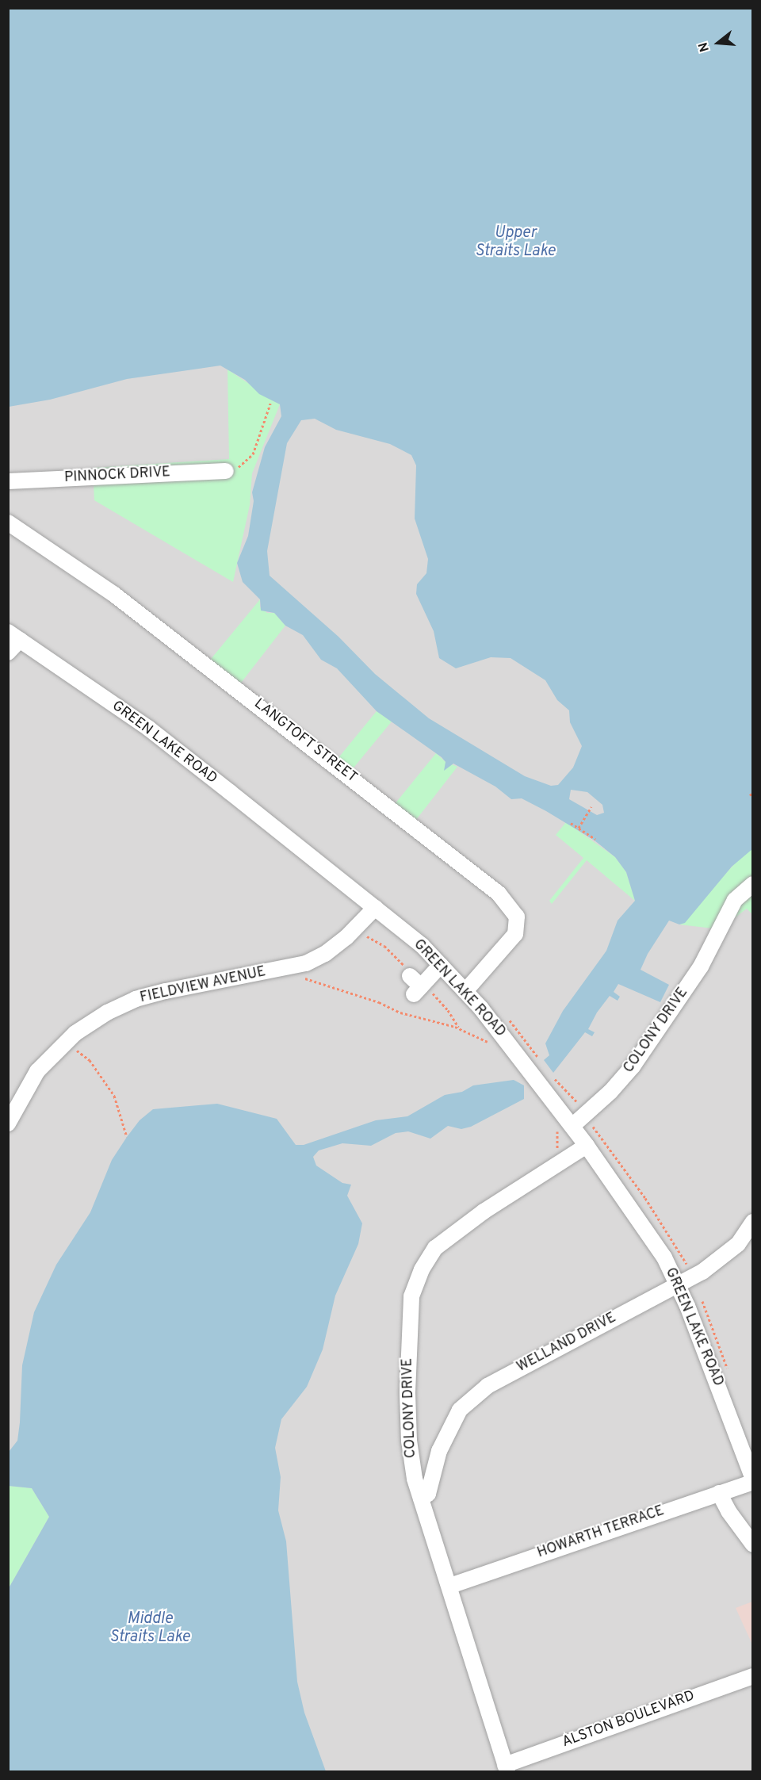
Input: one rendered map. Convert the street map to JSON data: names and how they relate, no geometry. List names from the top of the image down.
{
  "streets": {
    "street": [
      "PINNOCK DRIVE",
      "LANGTOFT STREET",
      "GREEN LAKE ROAD",
      "FIELDVIEW AVENUE",
      "COLONY DRIVE",
      "WELLAND DRIVE",
      "HOWARTH TERRACE",
      "ALSTON BOULEVARD"
    ]
  },
  "crossings": [
    ["LANGTOFT STREET", "GREEN LAKE ROAD"],
    ["GREEN LAKE ROAD", "FIELDVIEW AVENUE"],
    ["GREEN LAKE ROAD", "COLONY DRIVE"],
    ["GREEN LAKE ROAD", "WELLAND DRIVE"],
    ["GREEN LAKE ROAD", "HOWARTH TERRACE"],
    ["COLONY DRIVE", "WELLAND DRIVE"],
    ["COLONY DRIVE", "HOWARTH TERRACE"],
    ["COLONY DRIVE", "ALSTON BOULEVARD"]
  ],
  "water": ["Upper Straits Lake", "Middle Straits Lake"],
  "north": "left"
}
